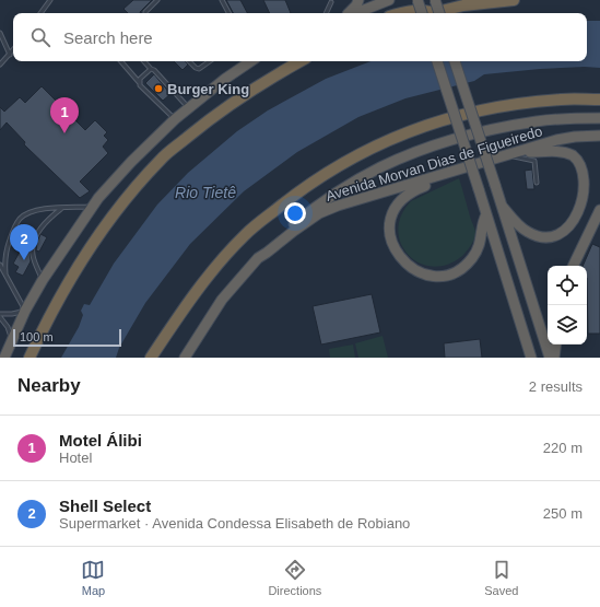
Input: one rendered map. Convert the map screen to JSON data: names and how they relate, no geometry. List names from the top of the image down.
{
  "streets": {
    "highway": ["Avenida Morvan Dias de Figueiredo"]
  },
  "water": ["Rio Tietê"],
  "places": ["Burger King"],
  "scale_bar": "100 m",
  "page": {
    "search": "Search here",
    "pins": ["1", "2"],
    "scale": "100 m",
    "heading": ["Nearby", "2 results"],
    "list": [
      {
        "mark": "1",
        "name": "Motel Álibi",
        "note": "Hotel",
        "value": "220 m"
      },
      {
        "mark": "2",
        "name": "Shell Select",
        "note": "Supermarket · Avenida Condessa Elisabeth de Robiano",
        "value": "250 m"
      }
    ],
    "nav": ["Map", "Directions", "Saved"]
  }
}
